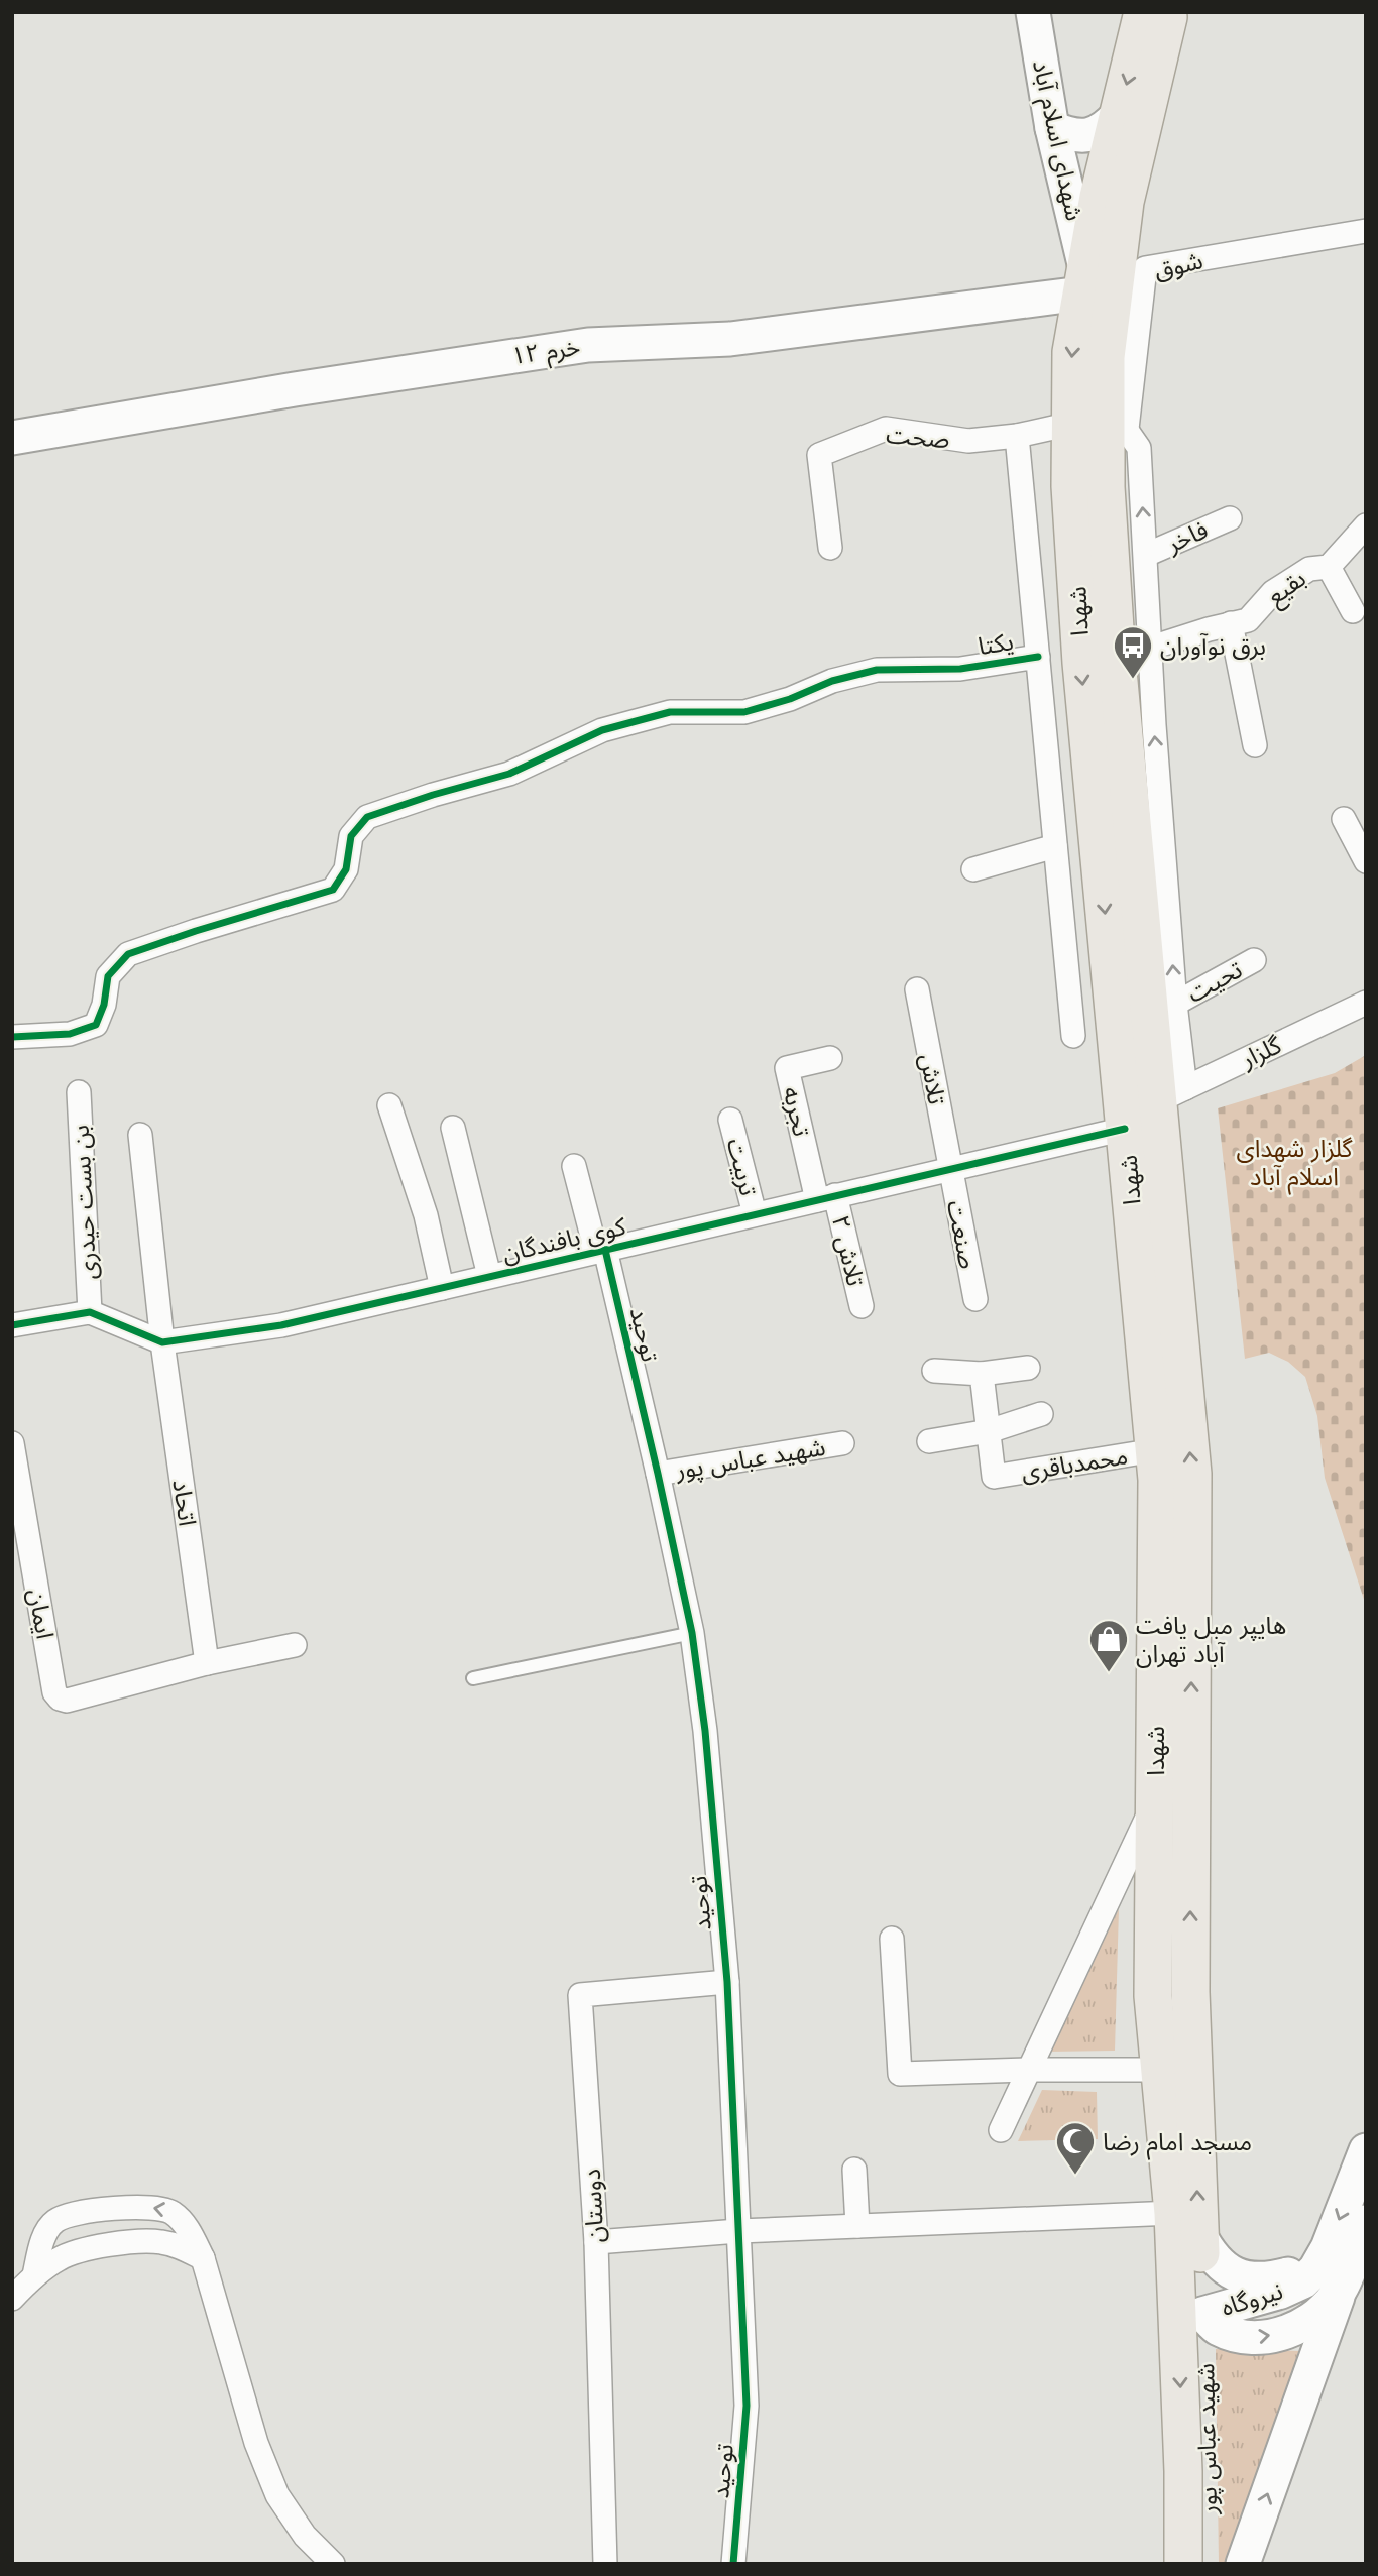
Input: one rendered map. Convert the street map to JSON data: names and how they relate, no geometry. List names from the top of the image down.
{
  "streets": {
    "main road": ["شهدا", "شهید عباس پور"],
    "street": [
      "شهدای اسلام آباد",
      "شوق",
      "خرم ۱۲",
      "صحت",
      "فاخر",
      "بقیع",
      "یکتا",
      "تحیت",
      "گلزار",
      "تلاش",
      "تجربه",
      "تربیت",
      "بن بست حیدری",
      "صنعت",
      "کوی بافندگان",
      "تلاش ۲",
      "توحید",
      "محمدباقری",
      "اتحاد",
      "ایمان",
      "دوستان",
      "نیروگاه"
    ]
  },
  "crossings": [
    ["شهدای اسلام آباد", "خرم ۱۲"],
    ["شهدای اسلام آباد", "شهدا"],
    ["شوق", "شهدا"],
    ["خرم ۱۲", "شهدا"],
    ["صحت", "شهدا"],
    ["بقیع", "شهدا"],
    ["شهدا", "گلزار"],
    ["شهدا", "کوی بافندگان"],
    ["شهدا", "شهید عباس پور"],
    ["شهدا", "محمدباقری"],
    ["شهدا", "نیروگاه"],
    ["تلاش", "صنعت"],
    ["تلاش", "کوی بافندگان"],
    ["تجربه", "کوی بافندگان"],
    ["تجربه", "تلاش ۲"],
    ["تربیت", "کوی بافندگان"],
    ["صنعت", "کوی بافندگان"],
    ["کوی بافندگان", "تلاش ۲"],
    ["کوی بافندگان", "توحید"],
    ["کوی بافندگان", "اتحاد"],
    ["توحید", "شهید عباس پور"],
    ["توحید", "دوستان"],
    ["شهید عباس پور", "نیروگاه"],
    ["اتحاد", "ایمان"]
  ],
  "parks": ["گلزار شهدای اسلام آباد"],
  "places": {
    "bus stop": ["برق نوآوران"],
    "shop": ["هایپر مبل یافت آباد تهران"],
    "mosque": ["مسجد امام رضا"]
  }
}
